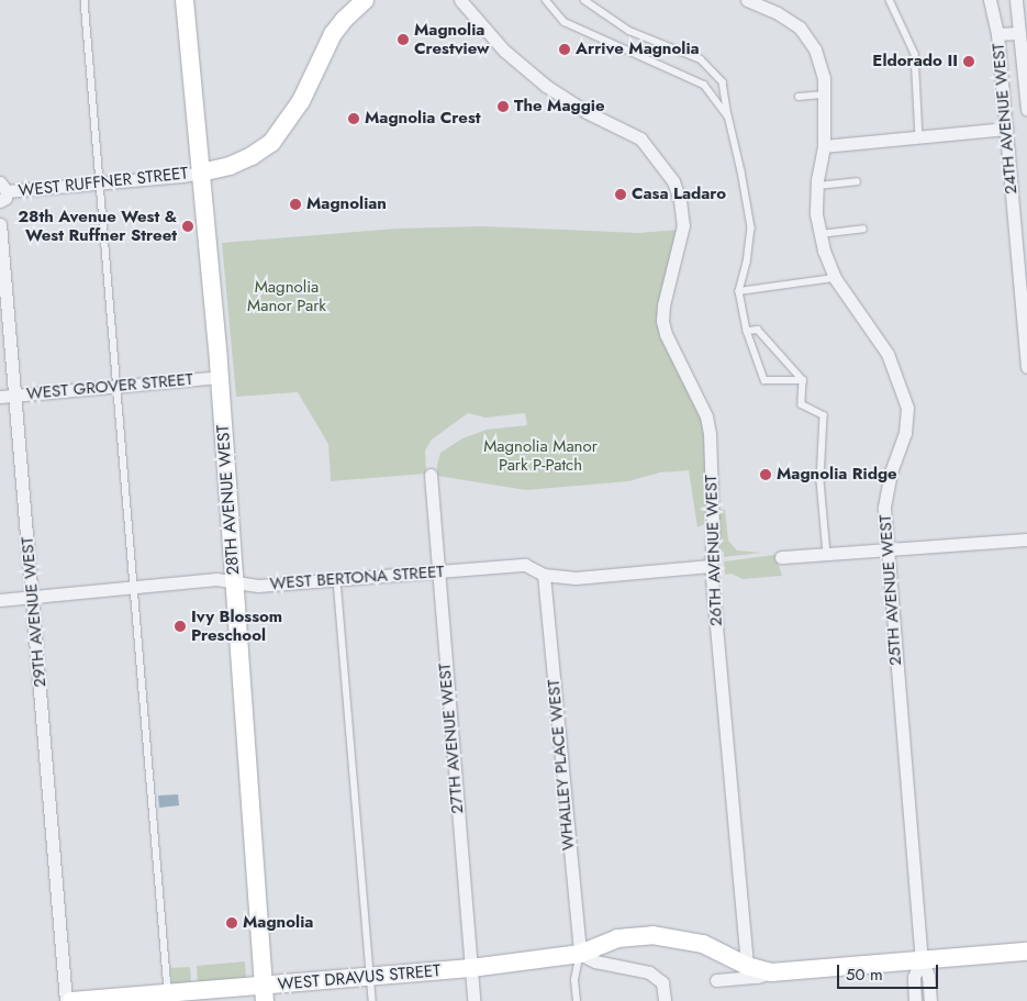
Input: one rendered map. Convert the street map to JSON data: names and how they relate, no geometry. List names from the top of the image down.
{
  "streets": {
    "street": [
      "24TH AVENUE WEST",
      "WEST RUFFNER STREET",
      "WEST GROVER STREET",
      "28TH AVENUE WEST",
      "26TH AVENUE WEST",
      "WEST BERTONA STREET",
      "25TH AVENUE WEST",
      "29TH AVENUE WEST",
      "27TH AVENUE WEST",
      "WHALLEY PLACE WEST",
      "WEST DRAVUS STREET"
    ]
  },
  "crossings": [
    ["WEST RUFFNER STREET", "28TH AVENUE WEST"],
    ["WEST GROVER STREET", "28TH AVENUE WEST"],
    ["WEST GROVER STREET", "29TH AVENUE WEST"],
    ["28TH AVENUE WEST", "WEST BERTONA STREET"],
    ["28TH AVENUE WEST", "WEST DRAVUS STREET"],
    ["26TH AVENUE WEST", "WEST BERTONA STREET"],
    ["26TH AVENUE WEST", "WEST DRAVUS STREET"],
    ["WEST BERTONA STREET", "29TH AVENUE WEST"],
    ["WEST BERTONA STREET", "27TH AVENUE WEST"],
    ["WEST BERTONA STREET", "WHALLEY PLACE WEST"],
    ["25TH AVENUE WEST", "WEST DRAVUS STREET"],
    ["27TH AVENUE WEST", "WEST DRAVUS STREET"],
    ["WHALLEY PLACE WEST", "WEST DRAVUS STREET"]
  ],
  "parks": ["Magnolia Manor Park", "Magnolia Manor Park P-Patch"],
  "places": [
    "Magnolia Crestview",
    "Arrive Magnolia",
    "Eldorado II",
    "The Maggie",
    "Magnolia Crest",
    "Casa Ladaro",
    "Magnolian",
    "28th Avenue West & West Ruffner Street",
    "Magnolia Ridge",
    "Ivy Blossom Preschool",
    "Magnolia"
  ],
  "scale_bar": "50 m"
}
